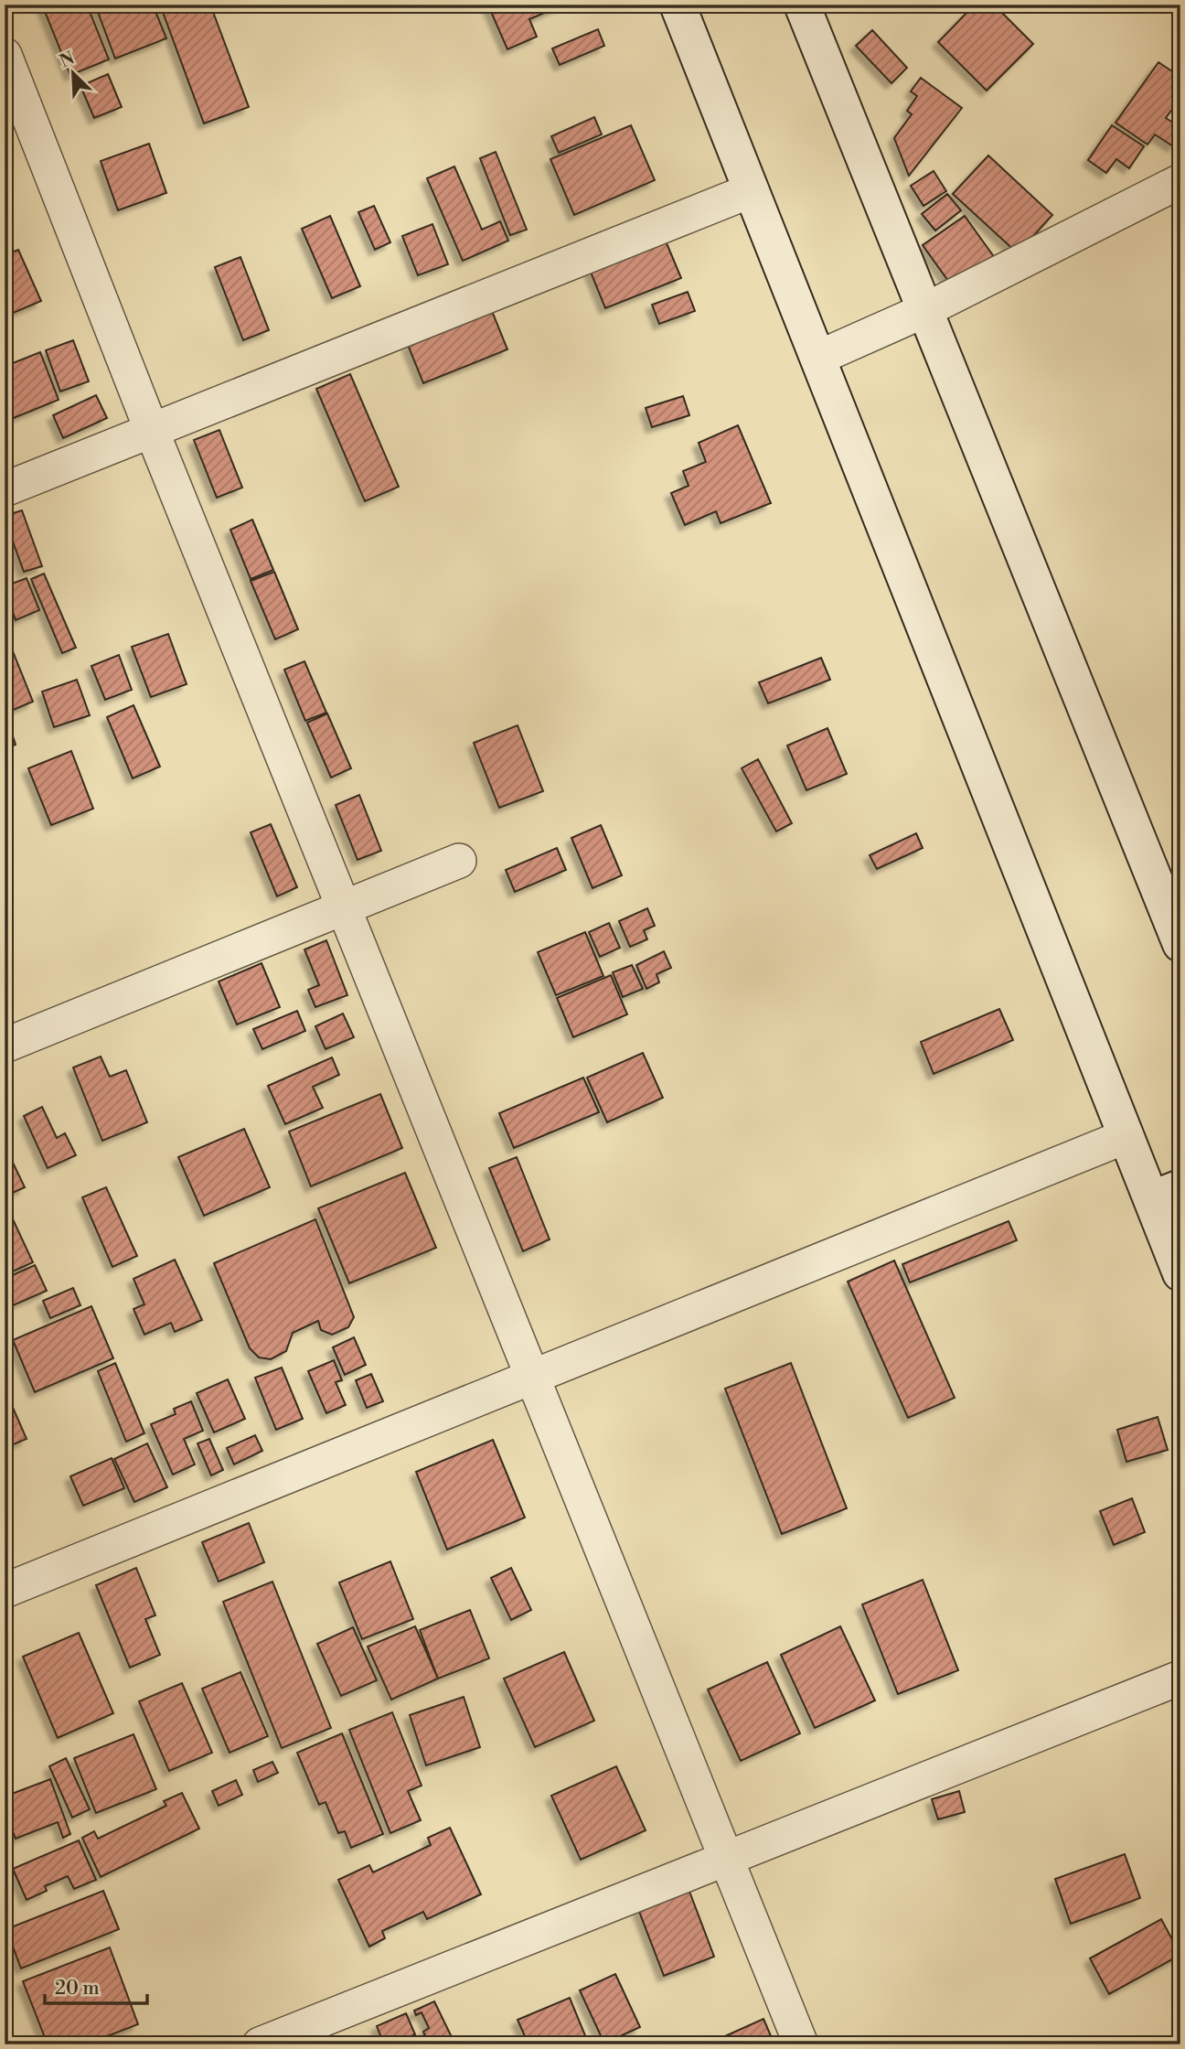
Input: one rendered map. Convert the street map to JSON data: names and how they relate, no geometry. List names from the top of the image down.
{
  "scale_bar": "20 m",
  "north": "top left"
}
